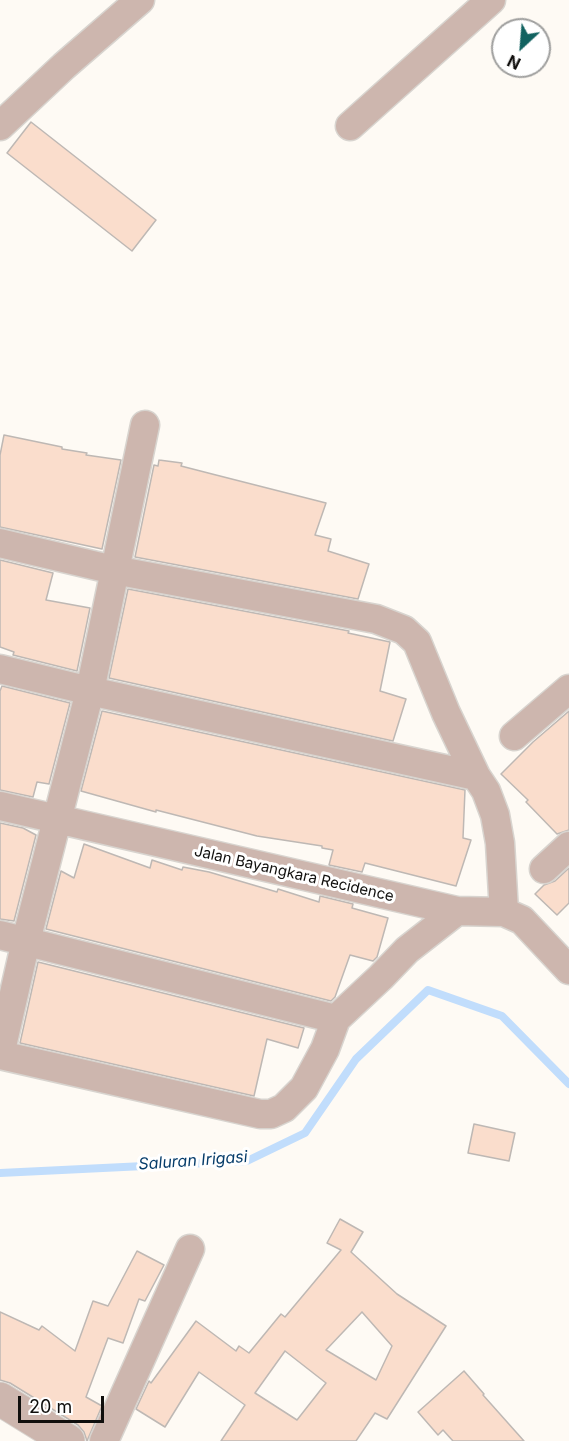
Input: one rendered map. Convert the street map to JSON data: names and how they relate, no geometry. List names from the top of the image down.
{
  "streets": {
    "street": ["Jalan Bayangkara Recidence"]
  },
  "water": ["Saluran Irigasi"],
  "scale_bar": "20 m",
  "north": "bottom left"
}
